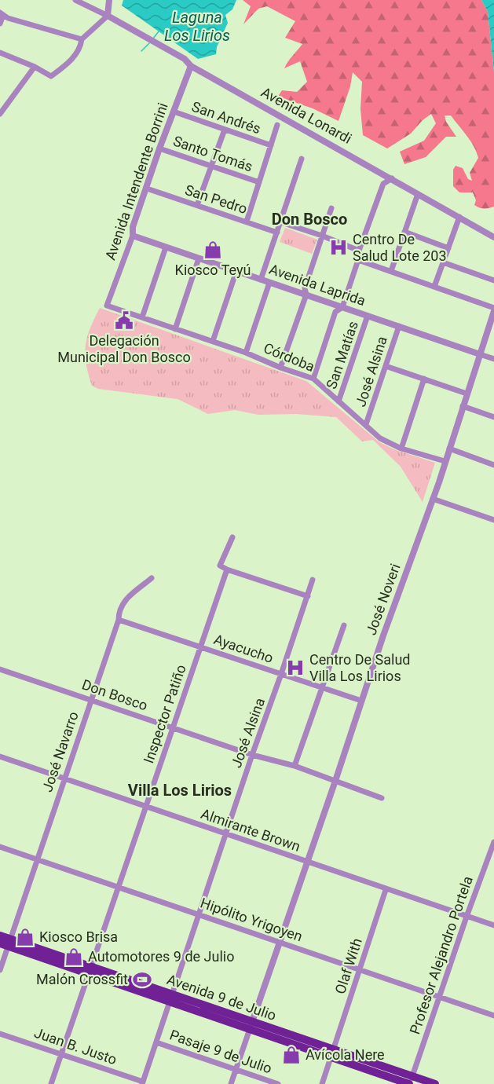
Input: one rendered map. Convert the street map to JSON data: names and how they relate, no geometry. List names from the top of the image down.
{
  "streets": {
    "main road": ["Avenida 9 de Julio"],
    "street": [
      "Avenida Lonardi",
      "San Andrés",
      "Santo Tomás",
      "Avenida Intendente Borrini",
      "San Pedro",
      "Avenida Laprida",
      "San Matías",
      "Córdoba",
      "José Alsina",
      "José Noveri",
      "Ayacucho",
      "Don Bosco",
      "Inspector Patiño",
      "José Navarro",
      "Almirante Brown",
      "Hipólito Yrigoyen",
      "Profesor Alejandro Portela",
      "Olaf With",
      "Juan B. Justo",
      "Pasaje 9 de Julio"
    ]
  },
  "crossings": [
    ["Avenida Lonardi", "Avenida Intendente Borrini"],
    ["San Andrés", "Avenida Intendente Borrini"],
    ["Santo Tomás", "Avenida Intendente Borrini"],
    ["Avenida Intendente Borrini", "San Pedro"],
    ["Avenida Intendente Borrini", "Avenida Laprida"],
    ["Avenida Intendente Borrini", "Córdoba"],
    ["Avenida Laprida", "San Matías"],
    ["Avenida Laprida", "José Alsina"],
    ["Avenida Laprida", "José Noveri"],
    ["San Matías", "Córdoba"],
    ["Córdoba", "José Alsina"],
    ["Córdoba", "José Noveri"],
    ["José Alsina", "Ayacucho"],
    ["José Alsina", "Don Bosco"],
    ["José Alsina", "Almirante Brown"],
    ["José Alsina", "Hipólito Yrigoyen"],
    ["José Alsina", "Avenida 9 de Julio"],
    ["José Alsina", "Juan B. Justo"],
    ["José Alsina", "Pasaje 9 de Julio"],
    ["José Noveri", "Ayacucho"],
    ["José Noveri", "Don Bosco"],
    ["José Noveri", "Almirante Brown"],
    ["José Noveri", "Hipólito Yrigoyen"],
    ["José Noveri", "Avenida 9 de Julio"],
    ["Ayacucho", "Inspector Patiño"],
    ["Ayacucho", "José Navarro"],
    ["Don Bosco", "Inspector Patiño"],
    ["Don Bosco", "José Navarro"],
    ["Inspector Patiño", "Almirante Brown"],
    ["Inspector Patiño", "Hipólito Yrigoyen"],
    ["Inspector Patiño", "Avenida 9 de Julio"],
    ["Inspector Patiño", "Juan B. Justo"],
    ["José Navarro", "Almirante Brown"],
    ["José Navarro", "Hipólito Yrigoyen"],
    ["José Navarro", "Avenida 9 de Julio"],
    ["Almirante Brown", "Profesor Alejandro Portela"],
    ["Almirante Brown", "Olaf With"],
    ["Hipólito Yrigoyen", "Profesor Alejandro Portela"],
    ["Hipólito Yrigoyen", "Olaf With"],
    ["Profesor Alejandro Portela", "Avenida 9 de Julio"],
    ["Olaf With", "Avenida 9 de Julio"]
  ],
  "districts": ["Don Bosco", "Villa Los Lirios"],
  "water": ["Laguna Los Lirios"],
  "places": {
    "hospital": ["Centro De Salud Lote 203", "Centro De Salud Villa Los Lirios"],
    "shop": [
      "Kiosco Teyú",
      "Kiosco Brisa",
      "Automotores 9 de Julio",
      "Avícola Nere"
    ],
    "public building": ["Delegación Municipal Don Bosco"],
    "sports": ["Malón Crossfit"]
  }
}
